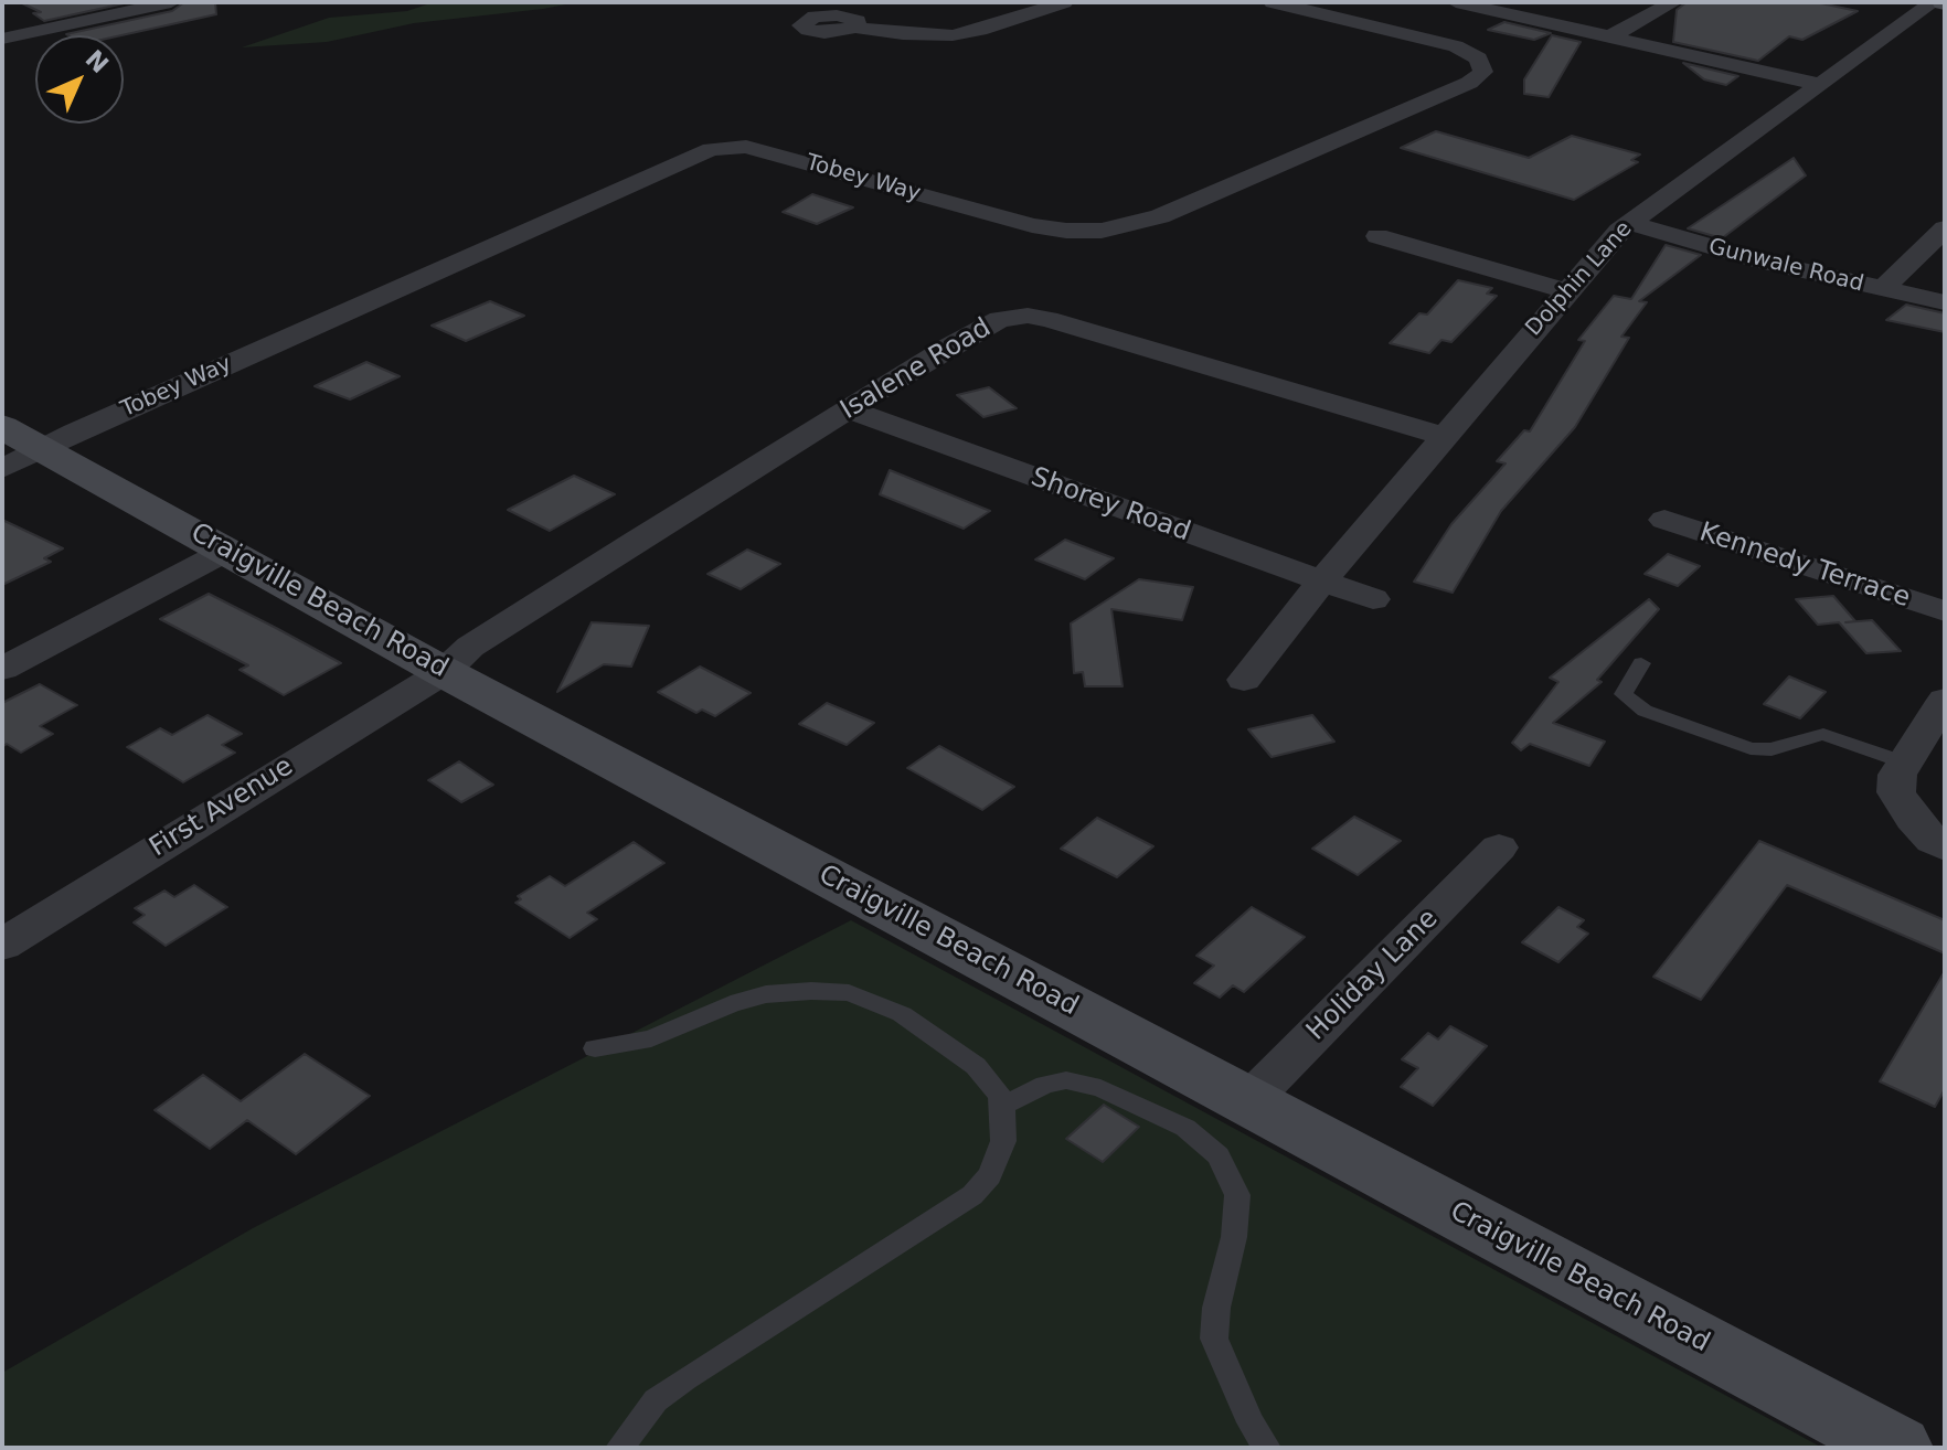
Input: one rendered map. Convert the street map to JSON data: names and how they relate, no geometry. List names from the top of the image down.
{
  "streets": {
    "main road": ["Craigville Beach Road"],
    "street": [
      "Tobey Way",
      "Gunwale Road",
      "Dolphin Lane",
      "Isalene Road",
      "Shorey Road",
      "Kennedy Terrace",
      "First Avenue",
      "Holiday Lane"
    ]
  },
  "crossings": [
    ["Tobey Way", "Craigville Beach Road"],
    ["Gunwale Road", "Dolphin Lane"],
    ["Dolphin Lane", "Isalene Road"],
    ["Dolphin Lane", "Shorey Road"],
    ["Isalene Road", "Shorey Road"],
    ["Isalene Road", "Craigville Beach Road"],
    ["Isalene Road", "First Avenue"],
    ["Craigville Beach Road", "First Avenue"],
    ["Craigville Beach Road", "Holiday Lane"]
  ],
  "north": "top right"
}
